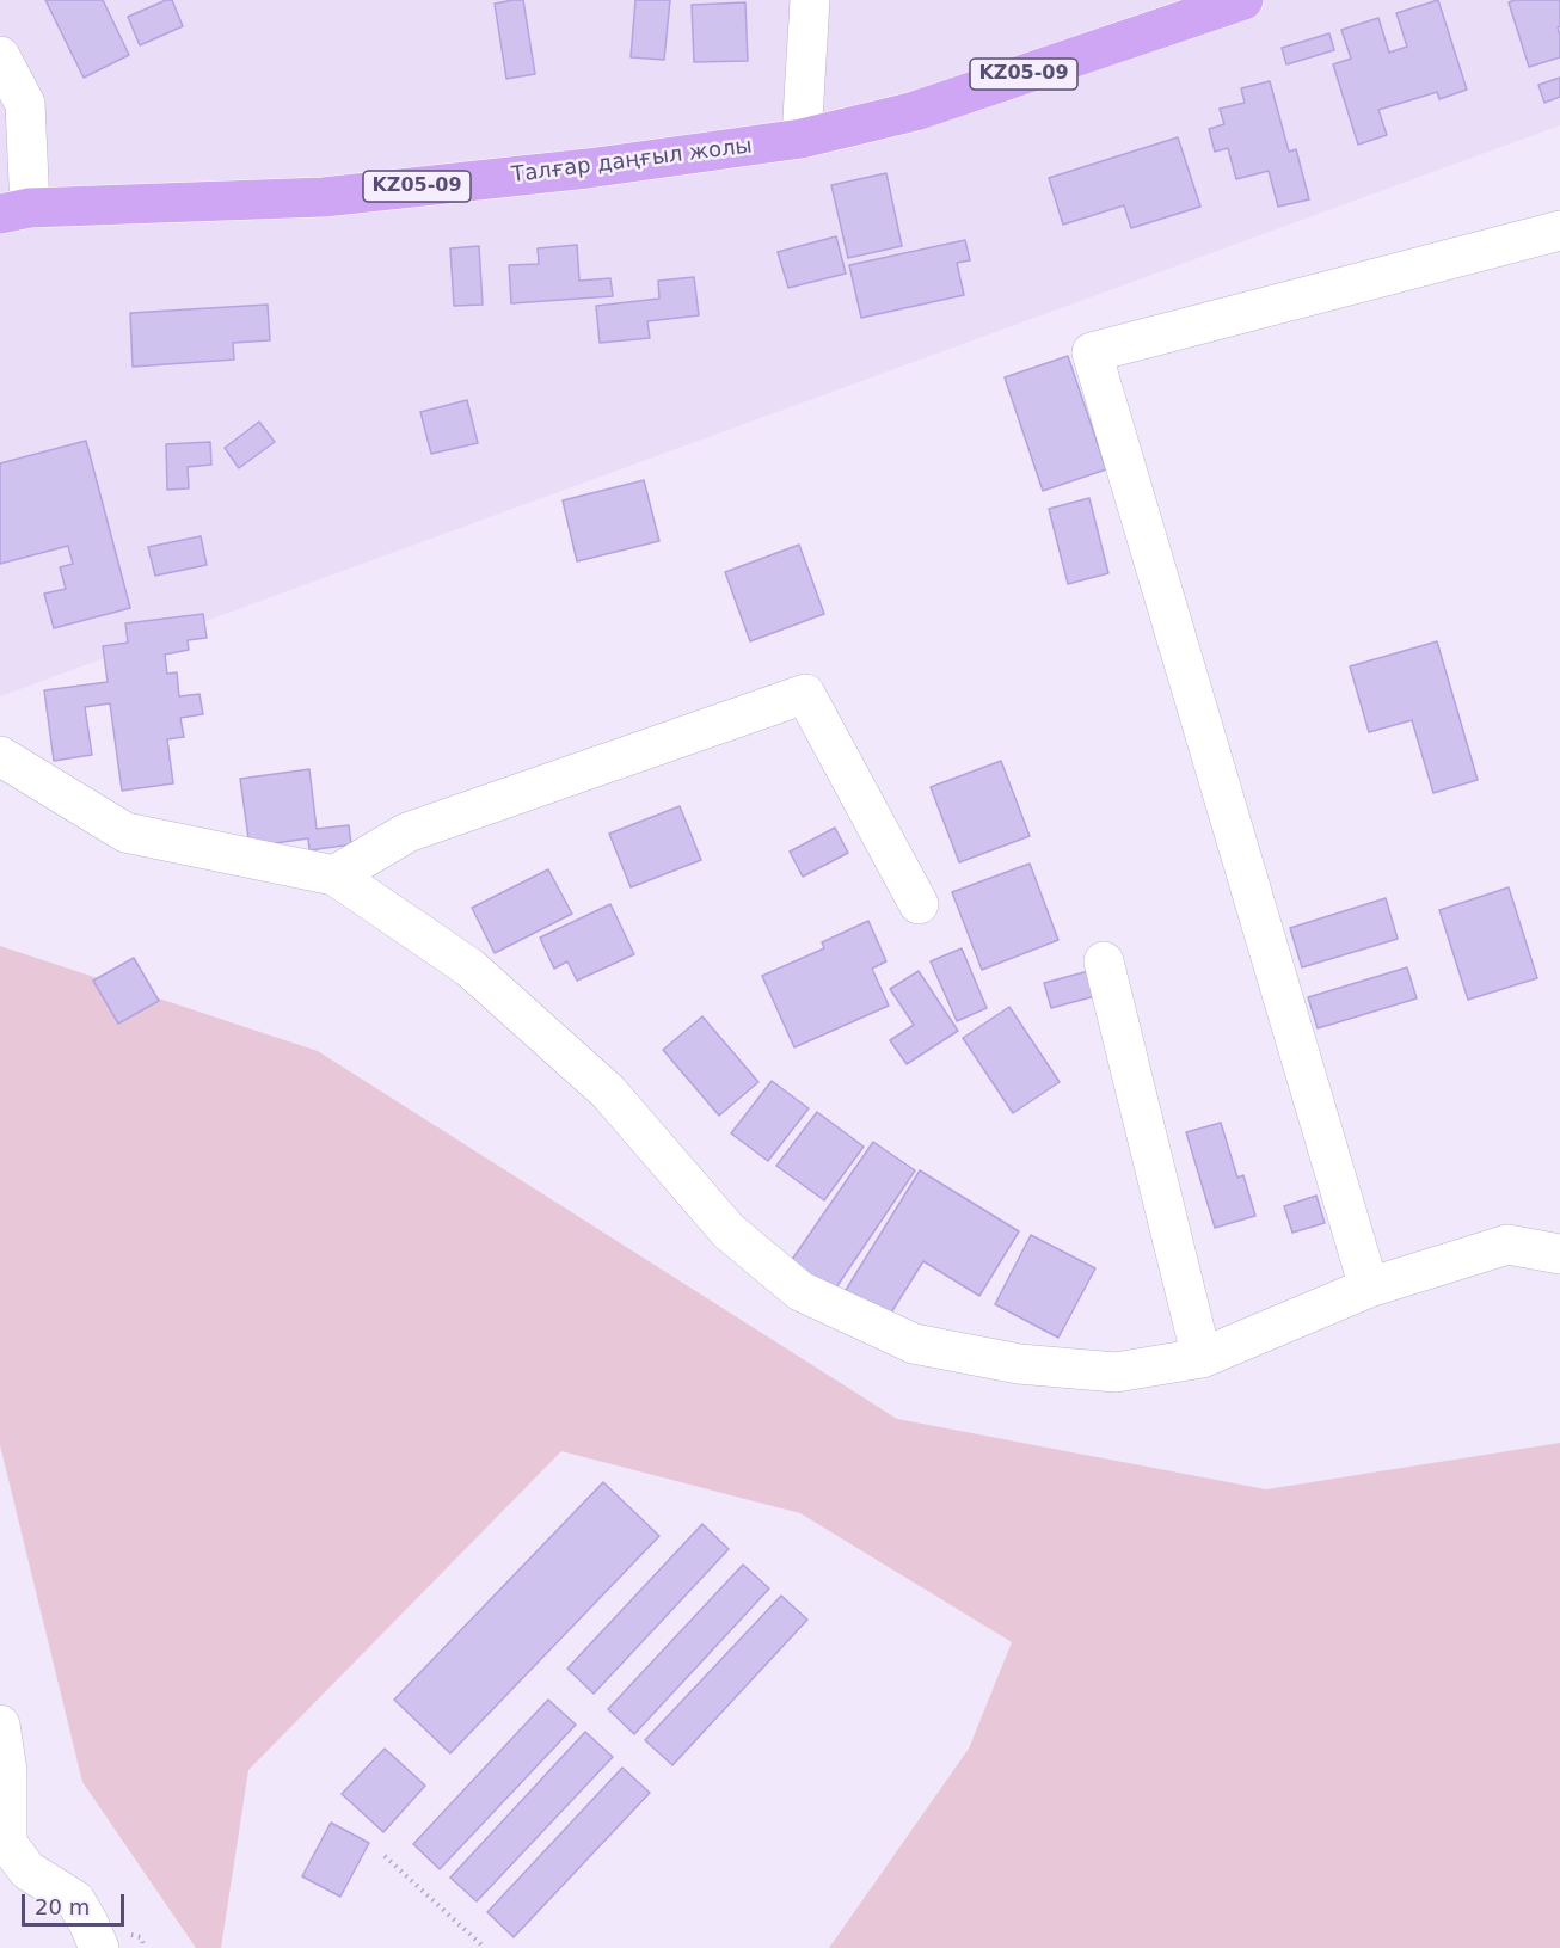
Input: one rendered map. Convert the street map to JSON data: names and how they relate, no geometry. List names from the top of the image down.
{
  "streets": {
    "main road": ["KZ05-09", "Талғар даңғыл жолы"]
  },
  "scale_bar": "20 m"
}
